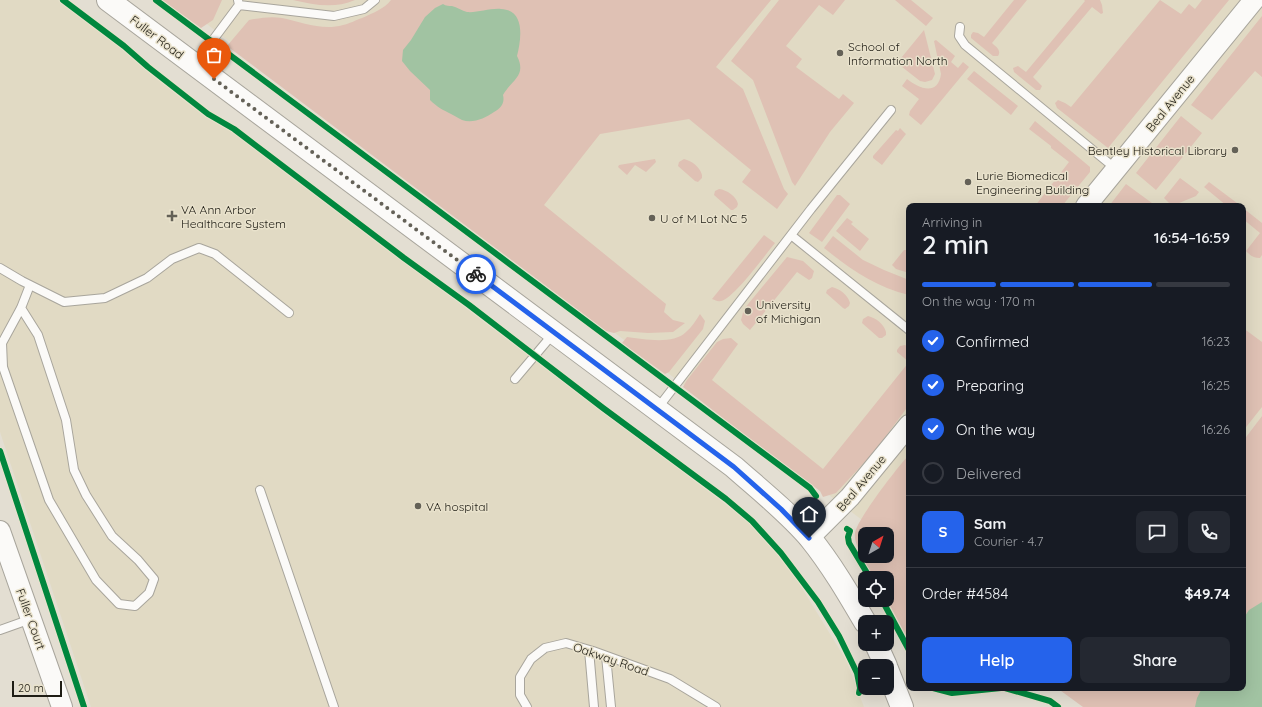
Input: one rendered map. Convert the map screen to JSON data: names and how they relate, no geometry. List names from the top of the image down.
{
  "streets": {
    "main road": ["Fuller Road"],
    "street": ["Beal Avenue", "Fuller Court"],
    "lane": ["Oakway Road"]
  },
  "crossings": [
    ["Fuller Road", "Beal Avenue"]
  ],
  "places": {
    "other": [
      "School of Information North",
      "Bentley Historical Library",
      "Lurie Biomedical Engineering Building",
      "U of M Lot NC 5",
      "University of Michigan",
      "VA hospital"
    ],
    "health": ["VA Ann Arbor Healthcare System"]
  },
  "scale_bar": "20 m",
  "north": "top right",
  "page": {
    "heading": ["2 min", "Arriving in", "16:54–16:59"],
    "panel": [
      "Sam",
      "Courier · 4.7",
      "Order #4584",
      "$49.74"
    ],
    "bar": "On the way · 170 m",
    "list": [
      ["Confirmed", "16:23"],
      ["Preparing", "16:25"],
      ["On the way", "16:26"],
      "Delivered"
    ],
    "round": "S",
    "map_buttons": ["+", "−"],
    "buttons": ["Help", "Share"],
    "scale": "20 m"
  }
}
